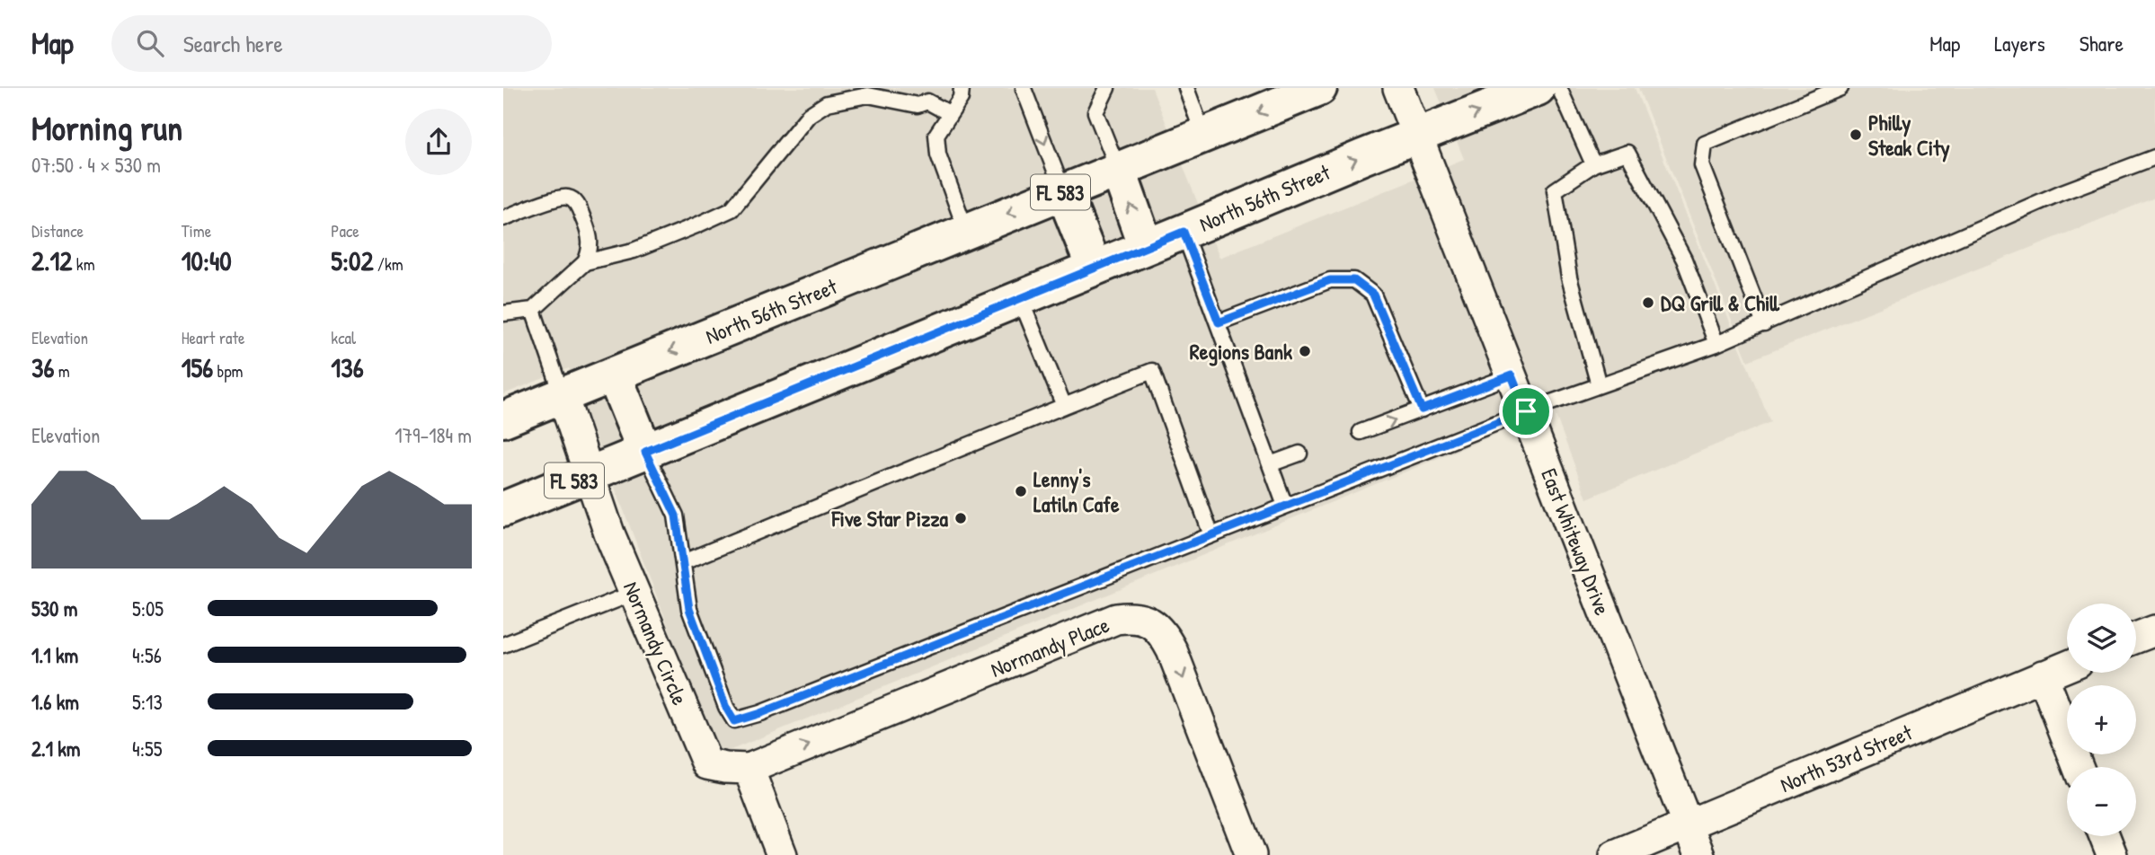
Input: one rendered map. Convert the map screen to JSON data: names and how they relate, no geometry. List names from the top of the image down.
{
  "streets": {
    "main road": ["FL 583", "North 56th Street"],
    "street": [
      "East Whiteway Drive",
      "Normandy Circle",
      "Normandy Place",
      "North 53rd Street"
    ]
  },
  "crossings": [
    ["North 56th Street", "East Whiteway Drive"],
    ["North 56th Street", "Normandy Circle"],
    ["East Whiteway Drive", "North 53rd Street"],
    ["Normandy Circle", "Normandy Place"]
  ],
  "places": [
    "Philly Steak City",
    "DQ Grill & Chill",
    "Regions Bank",
    "Lenny's Latiln Cafe",
    "Five Star Pizza"
  ],
  "page": {
    "header": "Map",
    "search": "Search here",
    "nav": ["Map", "Layers", "Share"],
    "heading": ["Morning run", "07:50 · 4 × 530 m"],
    "stats": [
      ["Distance", "2.12 km"],
      ["Time", "10:40"],
      ["Pace", "5:02 /km"],
      ["Elevation", "36 m"],
      ["Heart rate", "156 bpm"],
      ["kcal", "136"]
    ],
    "chart": ["Elevation", "179–184 m"],
    "list": [
      {
        "name": "530 m",
        "note": "5:05"
      },
      {
        "name": "1.1 km",
        "note": "4:56"
      },
      {
        "name": "1.6 km",
        "note": "5:13"
      },
      {
        "name": "2.1 km",
        "note": "4:55"
      }
    ],
    "map_buttons": ["+", "−"]
  }
}
